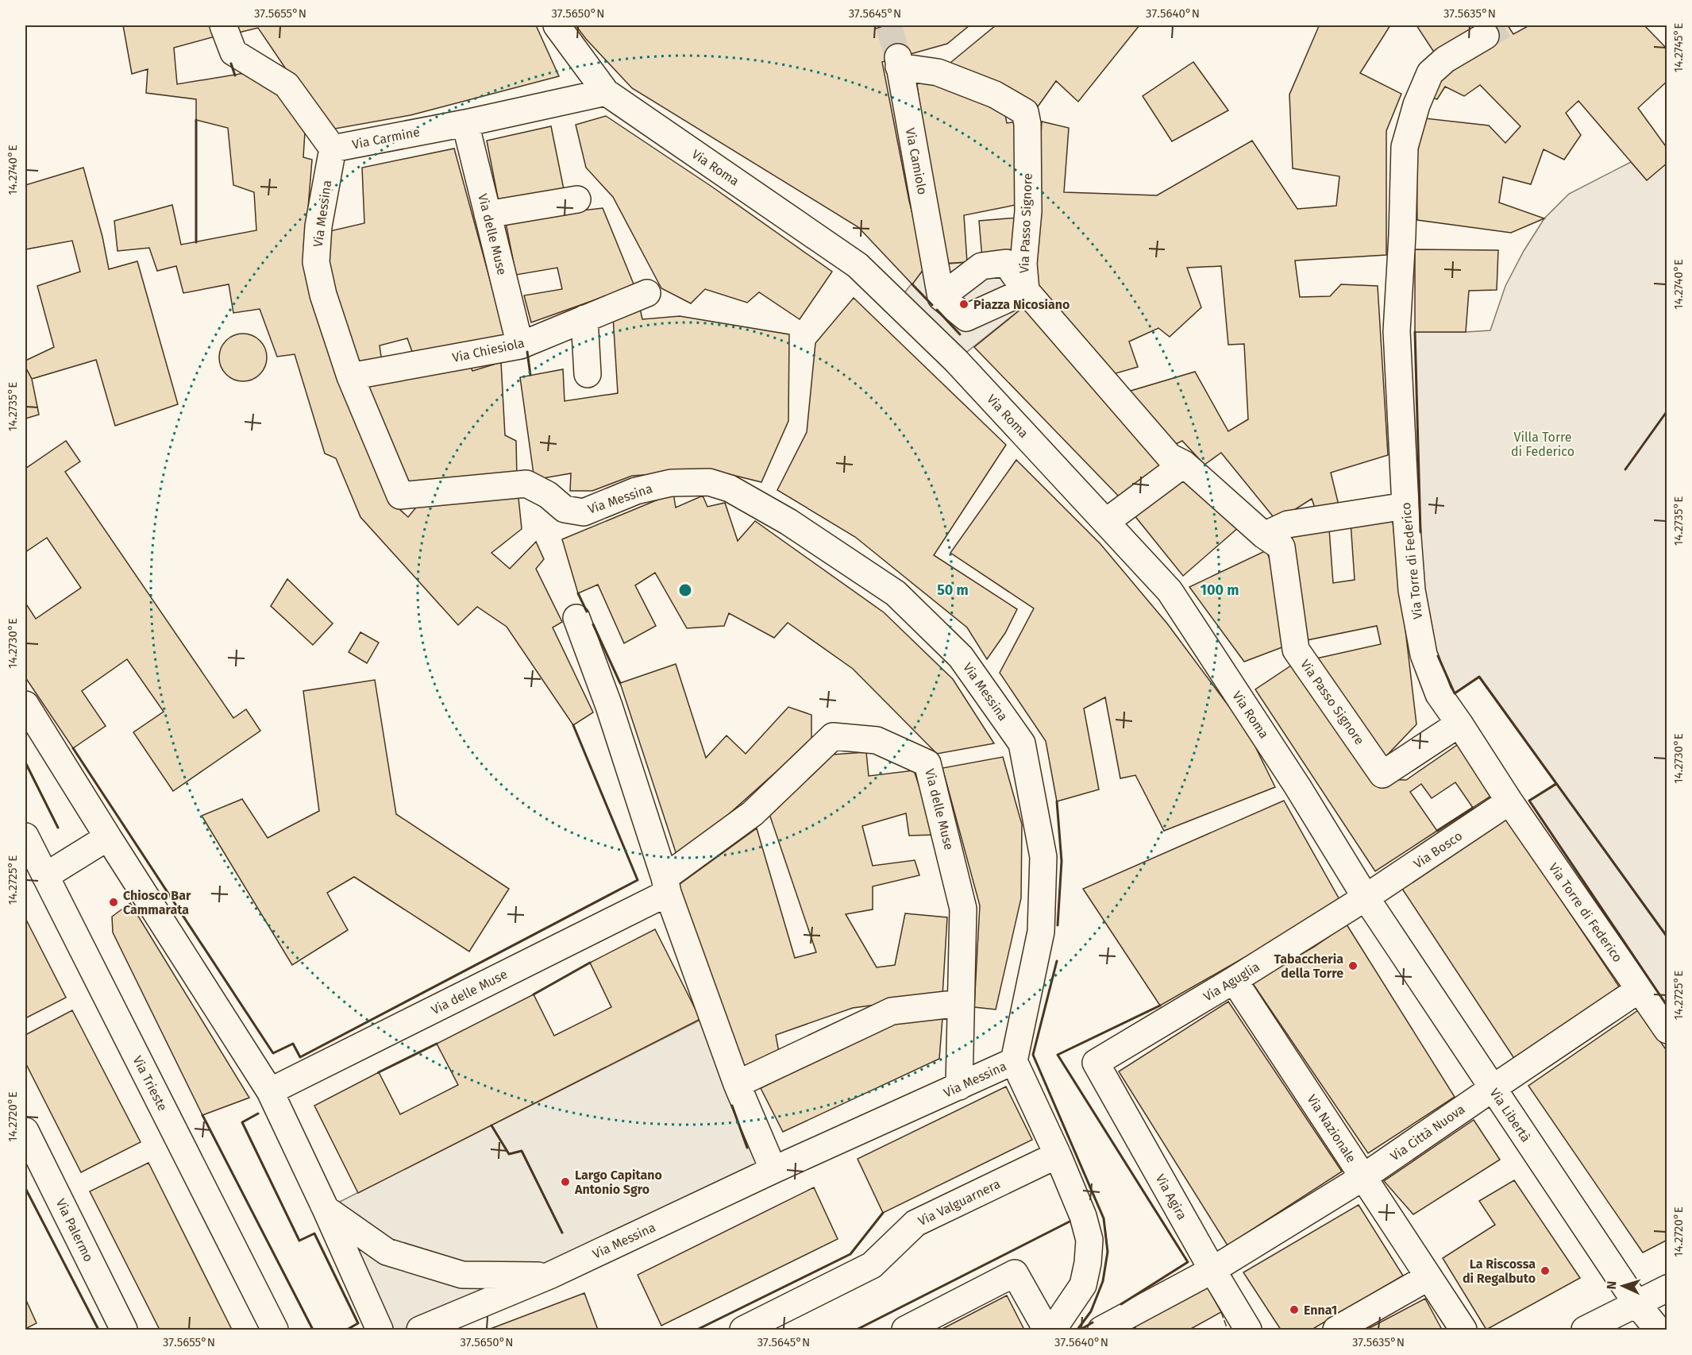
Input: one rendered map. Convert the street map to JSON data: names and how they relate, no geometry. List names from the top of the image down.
{
  "streets": {
    "street": [
      "Via Carmine",
      "Via Camiolo",
      "Via Roma",
      "Via Messina",
      "Via Passo Signore",
      "Via delle Muse",
      "Via Chiesiola",
      "Via Torre di Federico",
      "Via Bosco",
      "Via Aguglia",
      "Via Trieste",
      "Via Libertà",
      "Via Nazionale",
      "Via Città Nuova",
      "Via Agira",
      "Via Valguarnera",
      "Via Palermo"
    ]
  },
  "crossings": [
    ["Via Carmine", "Via Roma"],
    ["Via Carmine", "Via Messina"],
    ["Via Carmine", "Via delle Muse"],
    ["Via Camiolo", "Via Passo Signore"],
    ["Via Roma", "Via Bosco"],
    ["Via Roma", "Via Aguglia"],
    ["Via Roma", "Via Libertà"],
    ["Via Messina", "Via delle Muse"],
    ["Via Messina", "Via Chiesiola"],
    ["Via Passo Signore", "Via Torre di Federico"],
    ["Via delle Muse", "Via Chiesiola"],
    ["Via Torre di Federico", "Via Bosco"],
    ["Via Torre di Federico", "Via Città Nuova"],
    ["Via Bosco", "Via Aguglia"],
    ["Via Bosco", "Via Libertà"],
    ["Via Aguglia", "Via Libertà"],
    ["Via Aguglia", "Via Nazionale"],
    ["Via Aguglia", "Via Agira"],
    ["Via Libertà", "Via Città Nuova"],
    ["Via Nazionale", "Via Città Nuova"],
    ["Via Città Nuova", "Via Agira"]
  ],
  "parks": ["Villa Torre di Federico"],
  "places": [
    "Piazza Nicosiano",
    "Chiosco Bar Cammarata",
    "Tabaccheria della Torre",
    "Largo Capitano Antonio Sgro",
    "La Riscossa di Regalbuto",
    "Enna1"
  ],
  "north": "left",
  "coordinates": [
    "37.5655°N",
    "37.5650°N",
    "37.5645°N",
    "37.5640°N",
    "37.5635°N",
    "14.2745°E",
    "14.2740°E",
    "14.2735°E",
    "14.2730°E",
    "14.2725°E",
    "14.2720°E"
  ],
  "rings": ["50 m", "100 m"]
}
